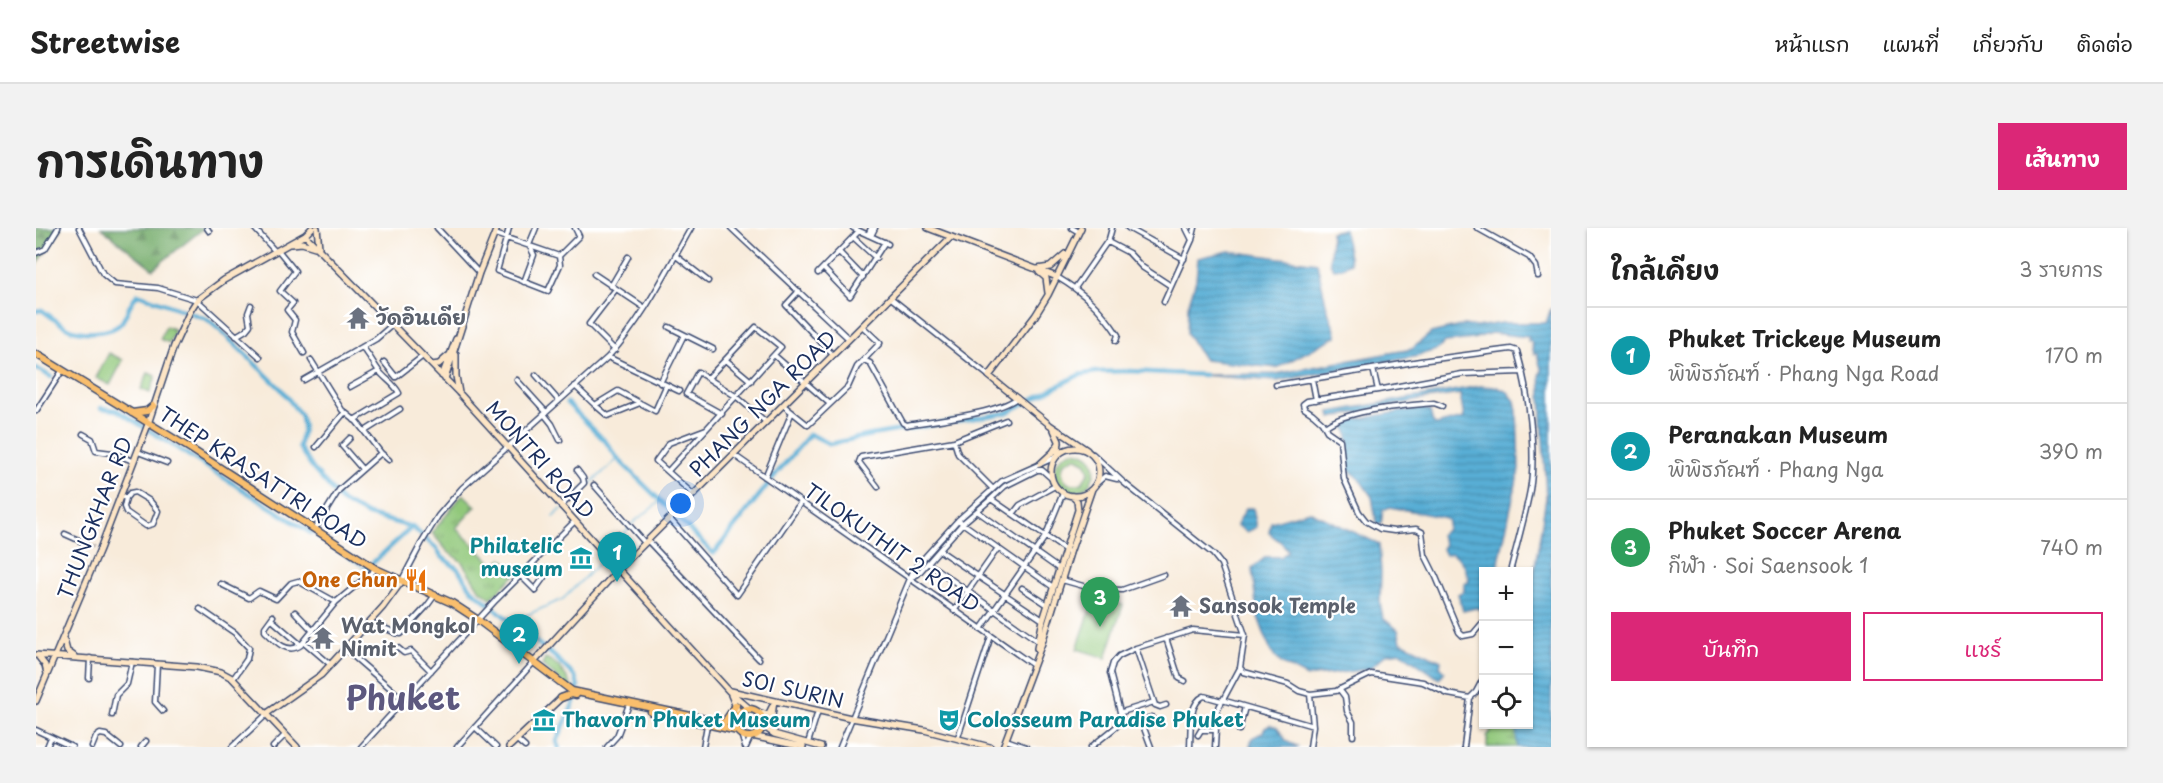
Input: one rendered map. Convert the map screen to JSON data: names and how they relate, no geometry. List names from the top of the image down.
{
  "streets": {
    "main road": ["THEP KRASATTRI ROAD"],
    "street": [
      "PHANG NGA ROAD",
      "MONTRI ROAD",
      "THUNGKHAR RD",
      "TILOKUTHIT 2 ROAD",
      "SOI SURIN"
    ]
  },
  "crossings": [
    ["PHANG NGA ROAD", "MONTRI ROAD"],
    ["PHANG NGA ROAD", "THEP KRASATTRI ROAD"],
    ["PHANG NGA ROAD", "TILOKUTHIT 2 ROAD"],
    ["MONTRI ROAD", "THUNGKHAR RD"],
    ["MONTRI ROAD", "SOI SURIN"],
    ["THEP KRASATTRI ROAD", "THUNGKHAR RD"]
  ],
  "districts": ["Phuket"],
  "places": {
    "temple": ["วัดอินเดีย", "Sansook Temple", "Wat Mongkol Nimit"],
    "museum": ["Philatelic museum", "Thavorn Phuket Museum"],
    "restaurant": ["One Chun"],
    "theatre": ["Colosseum Paradise Phuket"]
  },
  "page": {
    "header": "Streetwise",
    "nav": [
      "หน้าแรก",
      "แผนที่",
      "เกี่ยวกับ",
      "ติดต่อ"
    ],
    "title": "การเดินทาง",
    "buttons": [
      "เส้นทาง",
      ["บันทึก", "แชร์"]
    ],
    "heading": ["ใกล้เคียง", "3 รายการ"],
    "list": [
      {
        "mark": "1",
        "name": "Phuket Trickeye Museum",
        "note": "พิพิธภัณฑ์ · Phang Nga Road",
        "value": "170 m"
      },
      {
        "mark": "2",
        "name": "Peranakan Museum",
        "note": "พิพิธภัณฑ์ · Phang Nga",
        "value": "390 m"
      },
      {
        "mark": "3",
        "name": "Phuket Soccer Arena",
        "note": "กีฬา · Soi Saensook 1",
        "value": "740 m"
      }
    ],
    "pins": ["1", "3", "2"],
    "map_buttons": ["+", "−"]
  }
}
